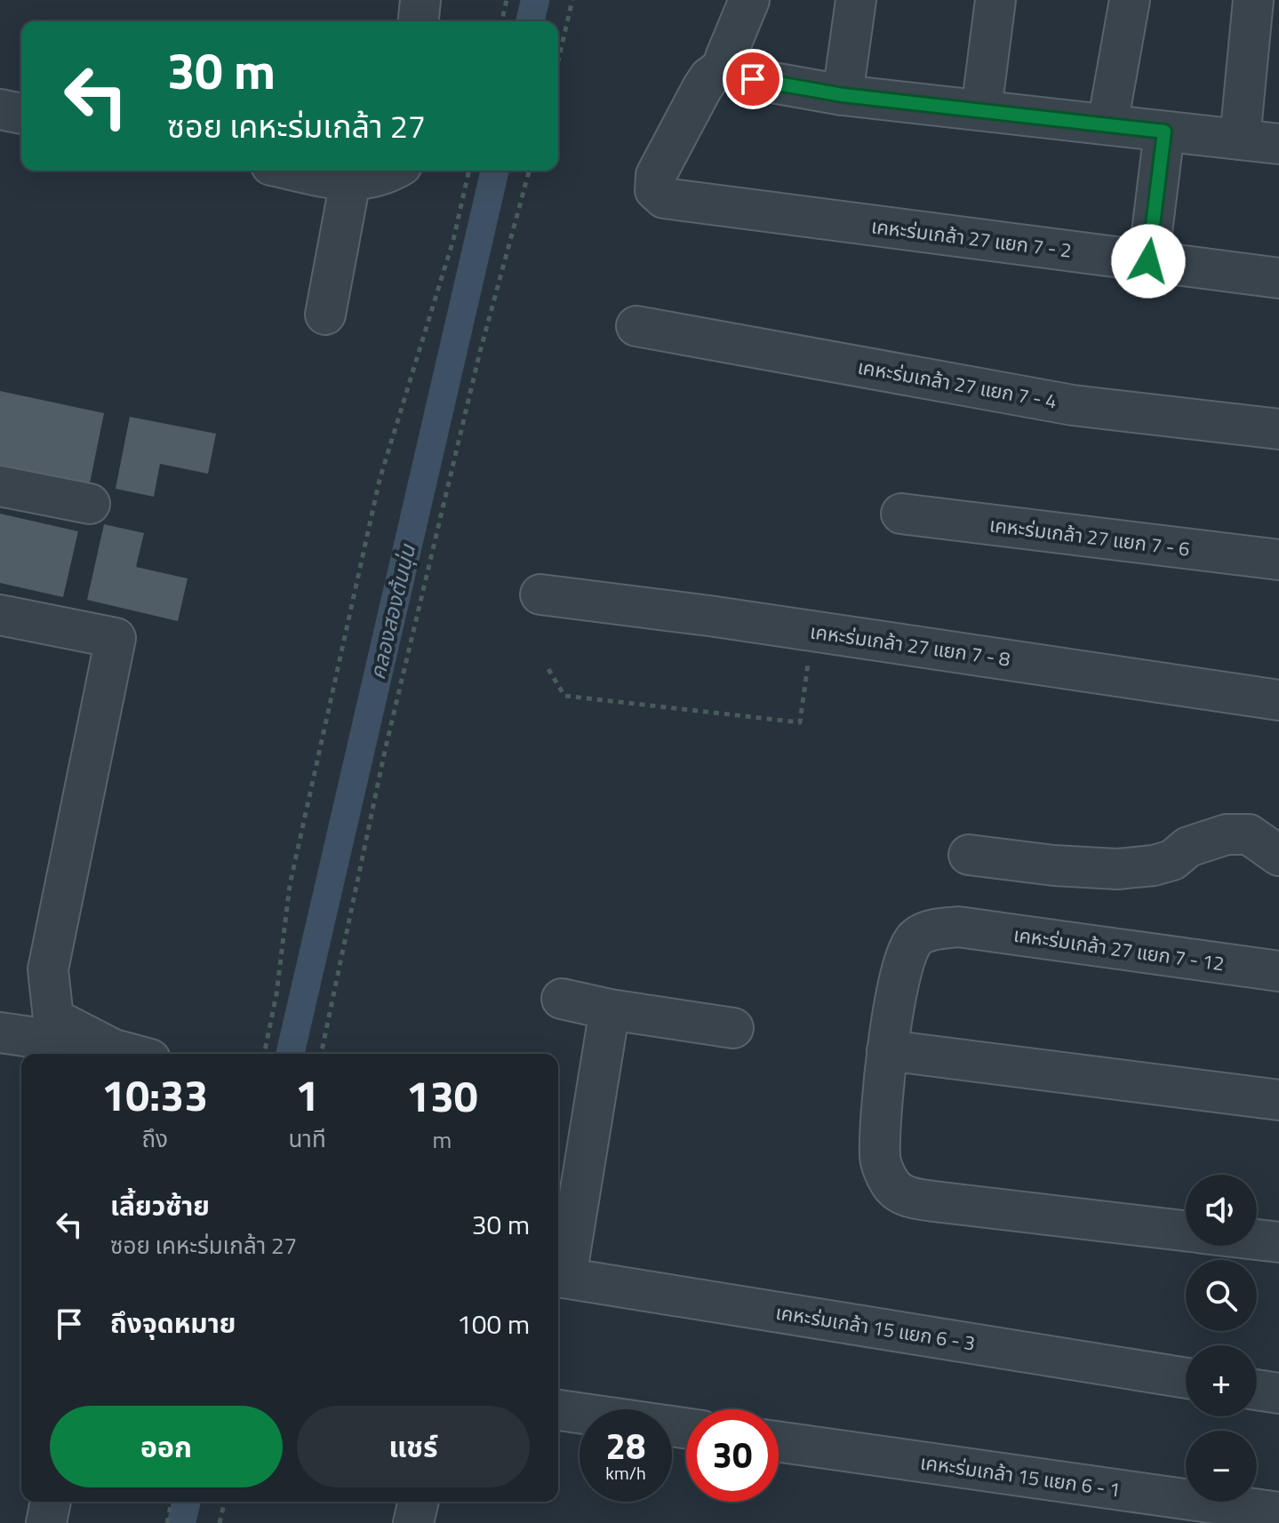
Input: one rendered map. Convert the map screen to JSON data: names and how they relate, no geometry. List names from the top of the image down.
{
  "streets": {
    "street": [
      "เคหะร่มเกล้า 27 แยก 7 - 2",
      "เคหะร่มเกล้า 27 แยก 7 - 4",
      "เคหะร่มเกล้า 27 แยก 7 - 6",
      "เคหะร่มเกล้า 27 แยก 7 - 8",
      "เคหะร่มเกล้า 27 แยก 7 - 12",
      "เคหะร่มเกล้า 15 แยก 6 - 3",
      "เคหะร่มเกล้า 15 แยก 6 - 1"
    ]
  },
  "water": ["คลองสองต้นนุ่น"],
  "page": {
    "turn": ["30 m", "ซอย เคหะร่มเกล้า 27"],
    "eta": [
      "10:33",
      "ถึง",
      "1",
      "นาที",
      "130",
      "m"
    ],
    "map_buttons": ["+", "−"],
    "list": [
      {
        "name": "เลี้ยวซ้าย",
        "note": "ซอย เคหะร่มเกล้า 27",
        "value": "30 m"
      },
      {
        "name": "ถึงจุดหมาย",
        "value": "100 m"
      }
    ],
    "buttons": ["ออก", "แชร์"],
    "speed": "28 km/h",
    "limit": "30"
  }
}
